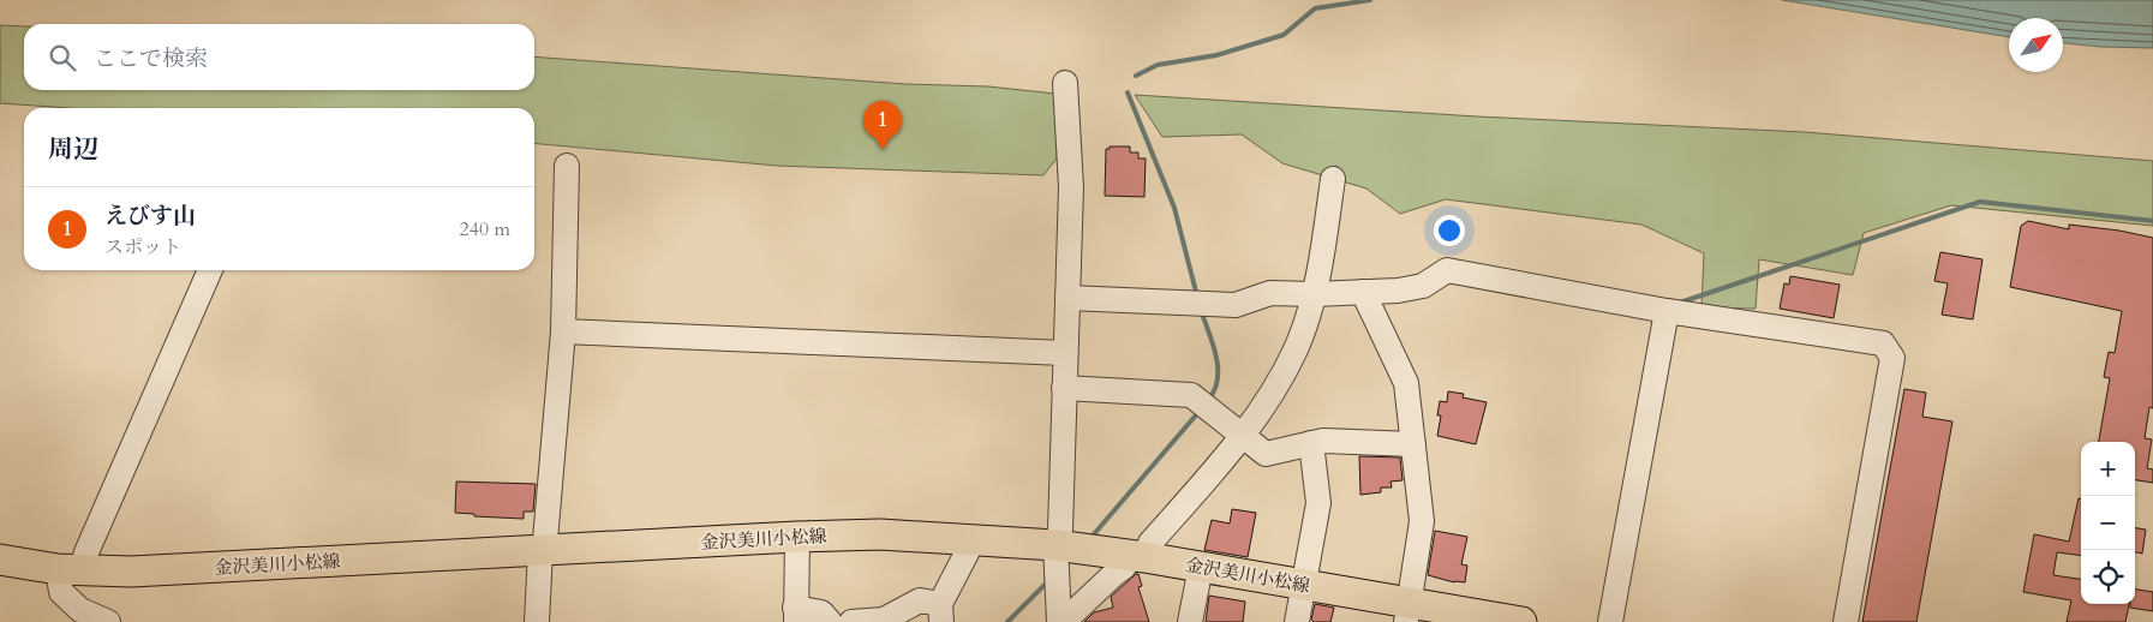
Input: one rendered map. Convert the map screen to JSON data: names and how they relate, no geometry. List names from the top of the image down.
{
  "streets": {
    "main road": ["金沢美川小松線"]
  },
  "north": "top right",
  "page": {
    "search": "ここで検索",
    "pins": "1",
    "heading": "周辺",
    "list": [
      {
        "mark": "1",
        "name": "えびす山",
        "note": "スポット",
        "value": "240 m"
      }
    ],
    "map_buttons": ["+", "−"]
  }
}
